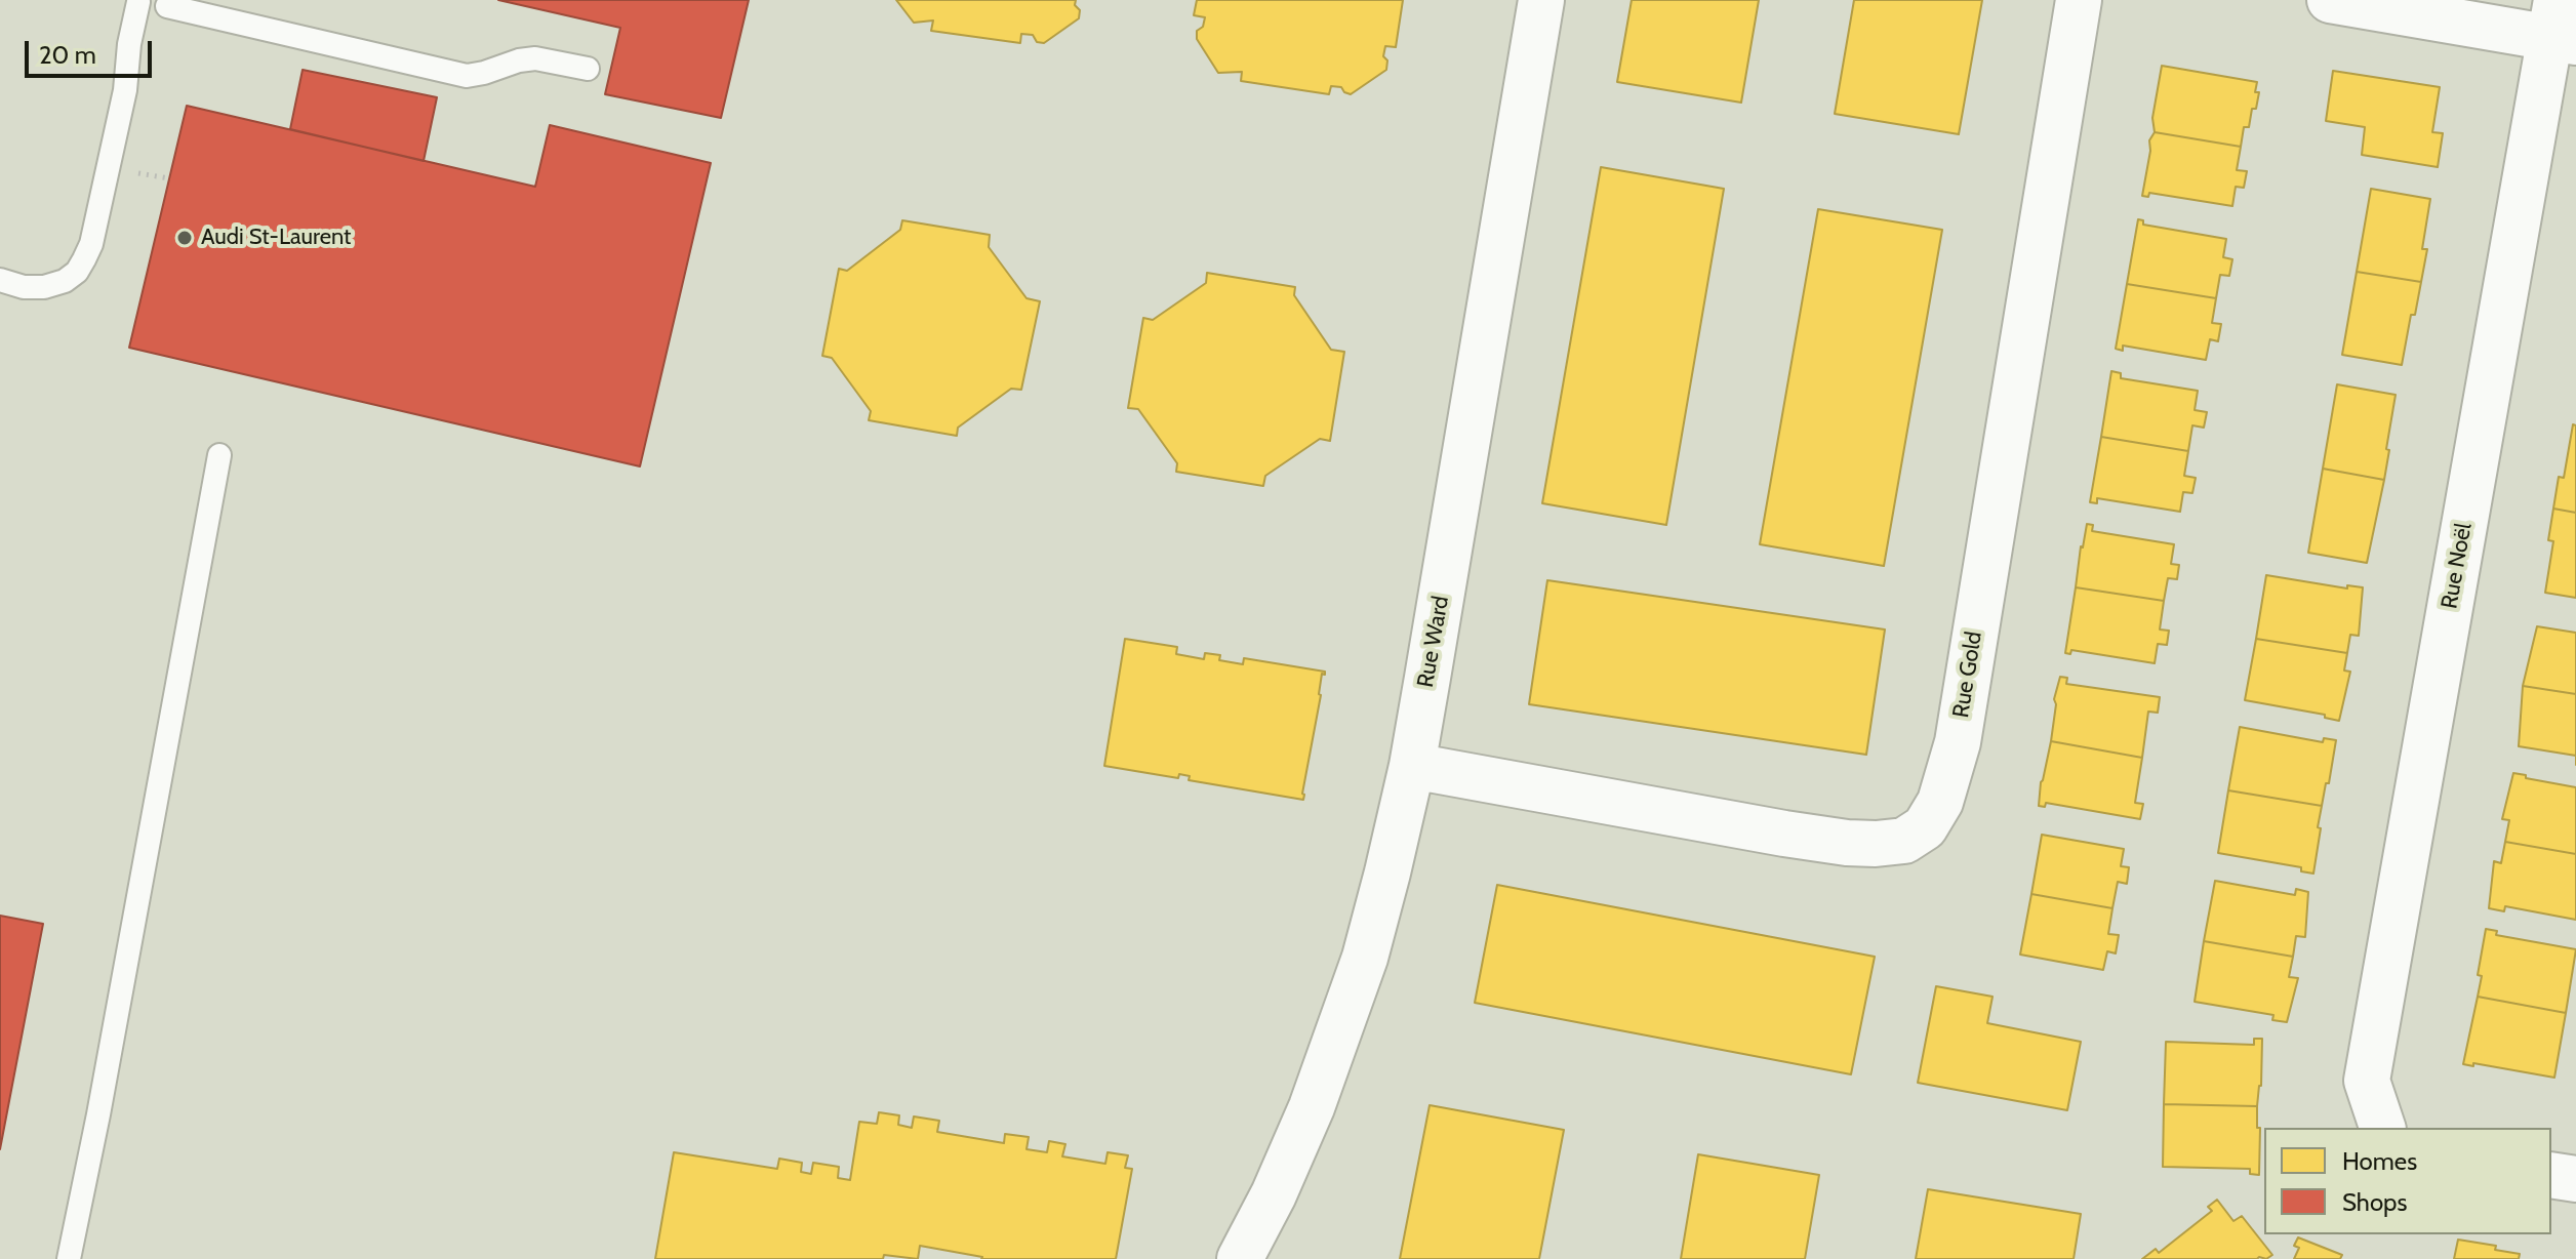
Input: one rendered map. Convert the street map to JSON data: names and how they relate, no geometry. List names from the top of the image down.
{
  "streets": {
    "street": ["Rue Noël", "Rue Ward", "Rue Gold"]
  },
  "crossings": [
    ["Rue Ward", "Rue Gold"]
  ],
  "places": ["Audi St-Laurent"],
  "legend": ["Homes", "Shops"],
  "scale_bar": "20 m"
}
